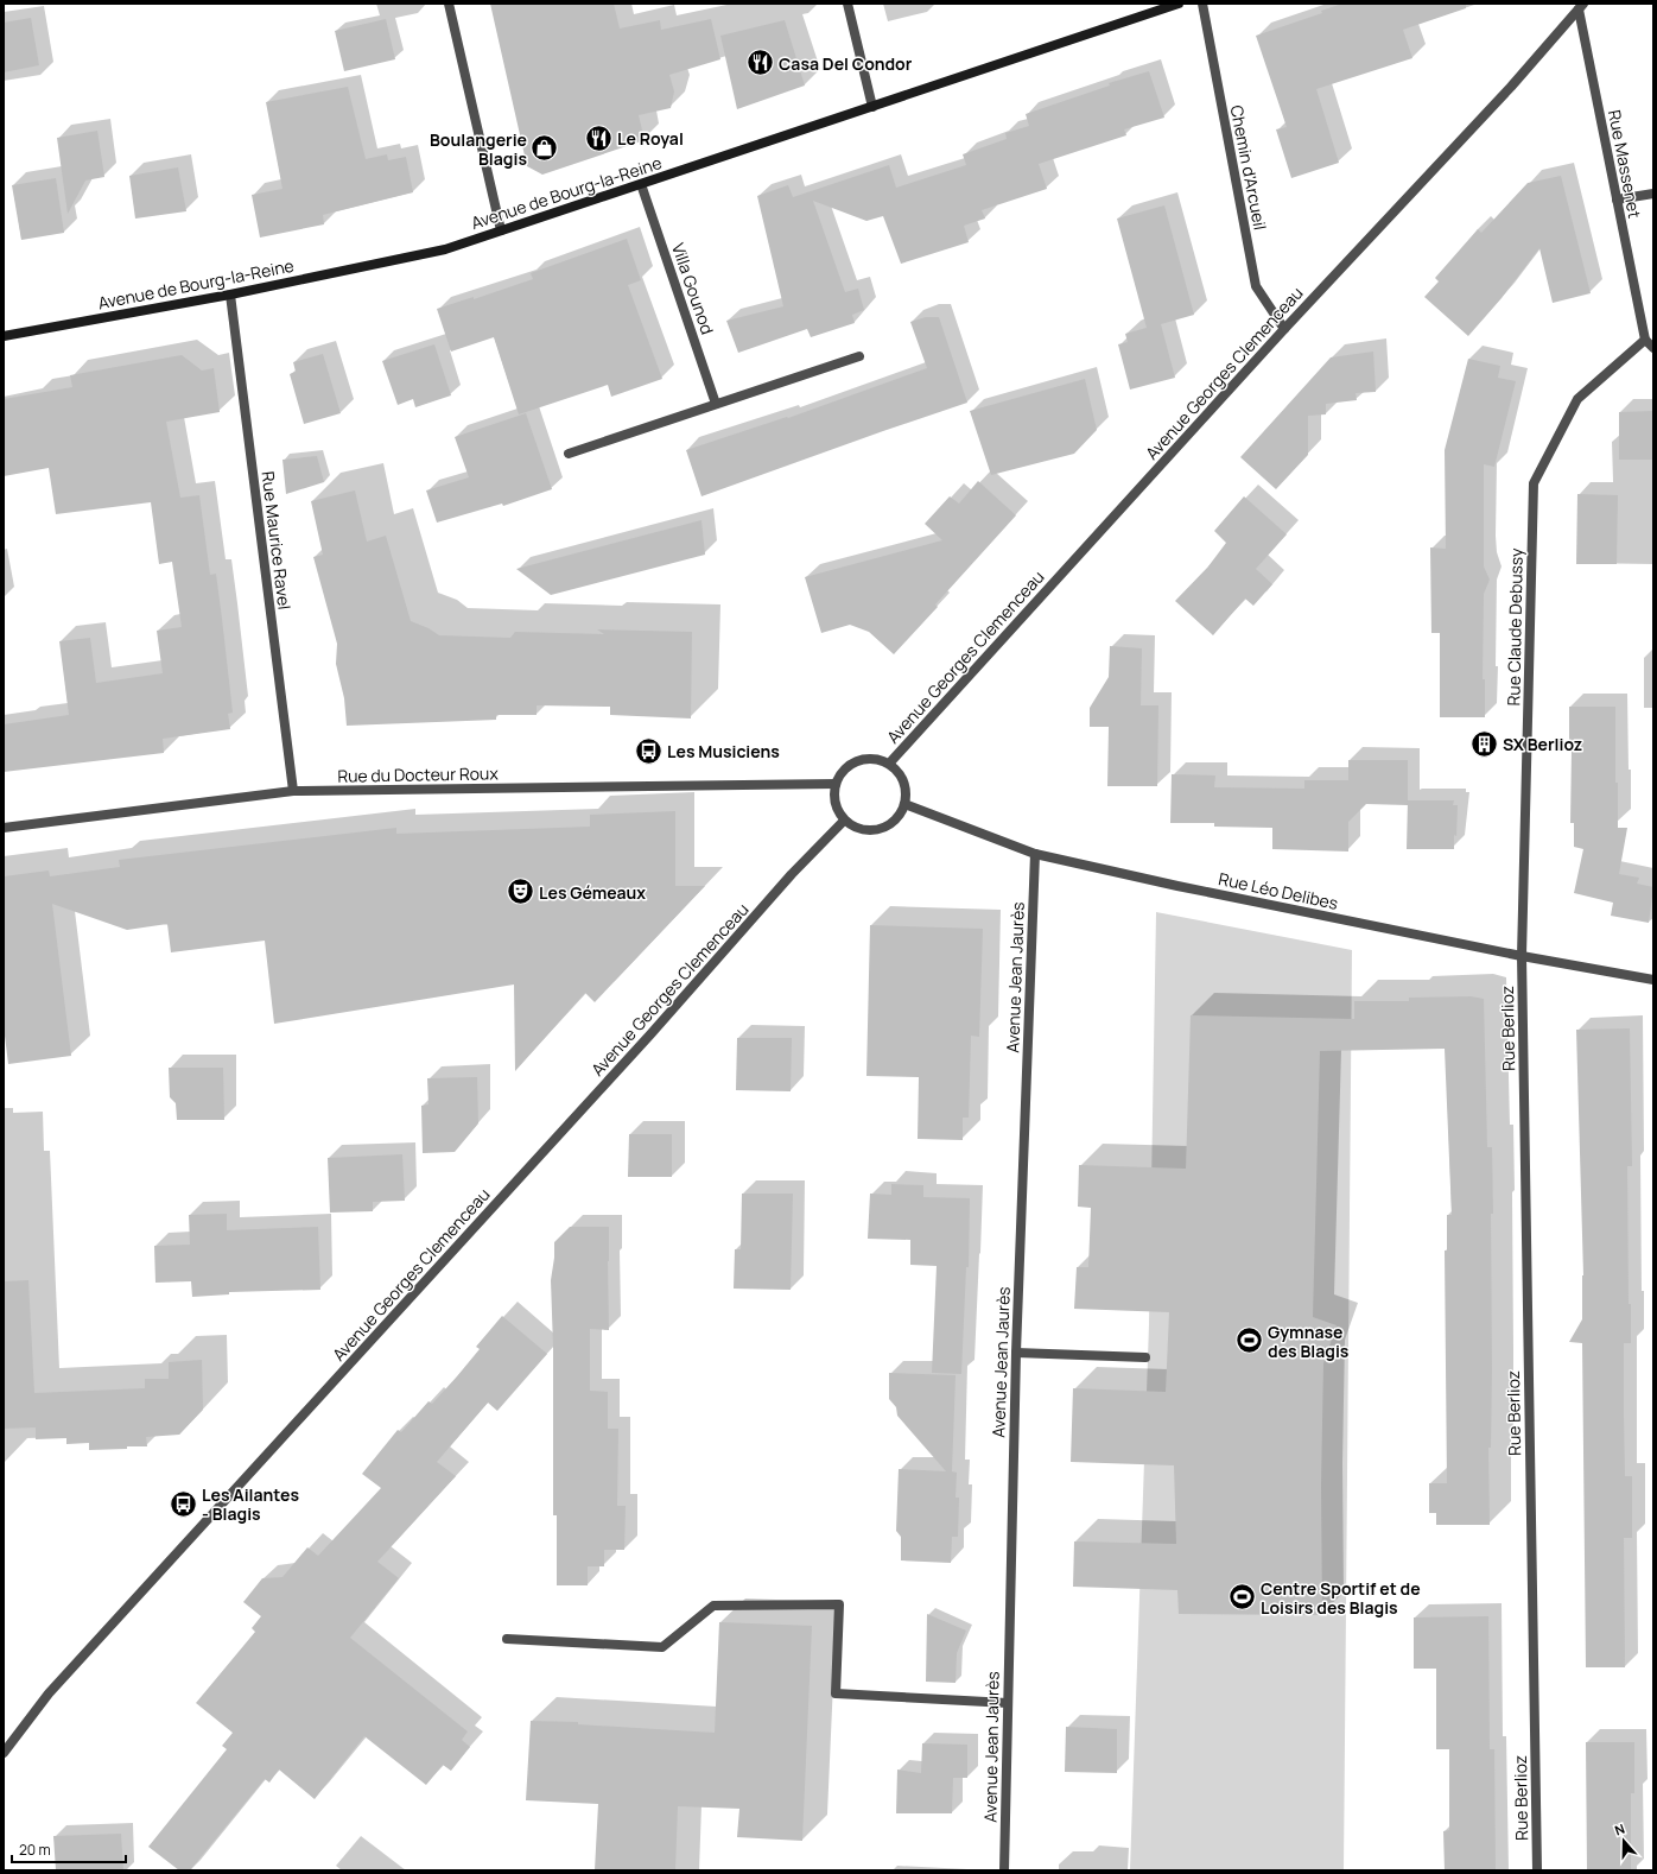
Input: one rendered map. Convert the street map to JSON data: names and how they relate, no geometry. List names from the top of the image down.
{
  "streets": {
    "main road": ["Avenue de Bourg-la-Reine"],
    "street": [
      "Rue Massenet",
      "Chemin d'Arcueil",
      "Villa Gounod",
      "Avenue Georges Clemenceau",
      "Rue Maurice Ravel",
      "Rue Claude Debussy",
      "Rue du Docteur Roux",
      "Rue Léo Delibes",
      "Avenue Jean Jaurès",
      "Rue Berlioz"
    ]
  },
  "crossings": [
    ["Rue Massenet", "Avenue Georges Clemenceau"],
    ["Rue Massenet", "Rue Claude Debussy"],
    ["Chemin d'Arcueil", "Avenue Georges Clemenceau"],
    ["Avenue de Bourg-la-Reine", "Villa Gounod"],
    ["Avenue de Bourg-la-Reine", "Rue Maurice Ravel"],
    ["Avenue Georges Clemenceau", "Rue du Docteur Roux"],
    ["Avenue Georges Clemenceau", "Rue Léo Delibes"],
    ["Rue Maurice Ravel", "Rue du Docteur Roux"],
    ["Rue Claude Debussy", "Rue Léo Delibes"],
    ["Rue Claude Debussy", "Rue Berlioz"],
    ["Rue du Docteur Roux", "Rue Léo Delibes"],
    ["Rue Léo Delibes", "Avenue Jean Jaurès"],
    ["Rue Léo Delibes", "Rue Berlioz"]
  ],
  "places": {
    "restaurant": ["Casa Del Condor", "Le Royal"],
    "shop": ["Boulangerie Blagis"],
    "building": ["SX Berlioz"],
    "bus stop": ["Les Musiciens", "Les Ailantes - Blagis"],
    "theatre": ["Les Gémeaux"],
    "sports": ["Gymnase des Blagis", "Centre Sportif et de Loisirs des Blagis"]
  },
  "scale_bar": "20 m",
  "north": "top"
}
